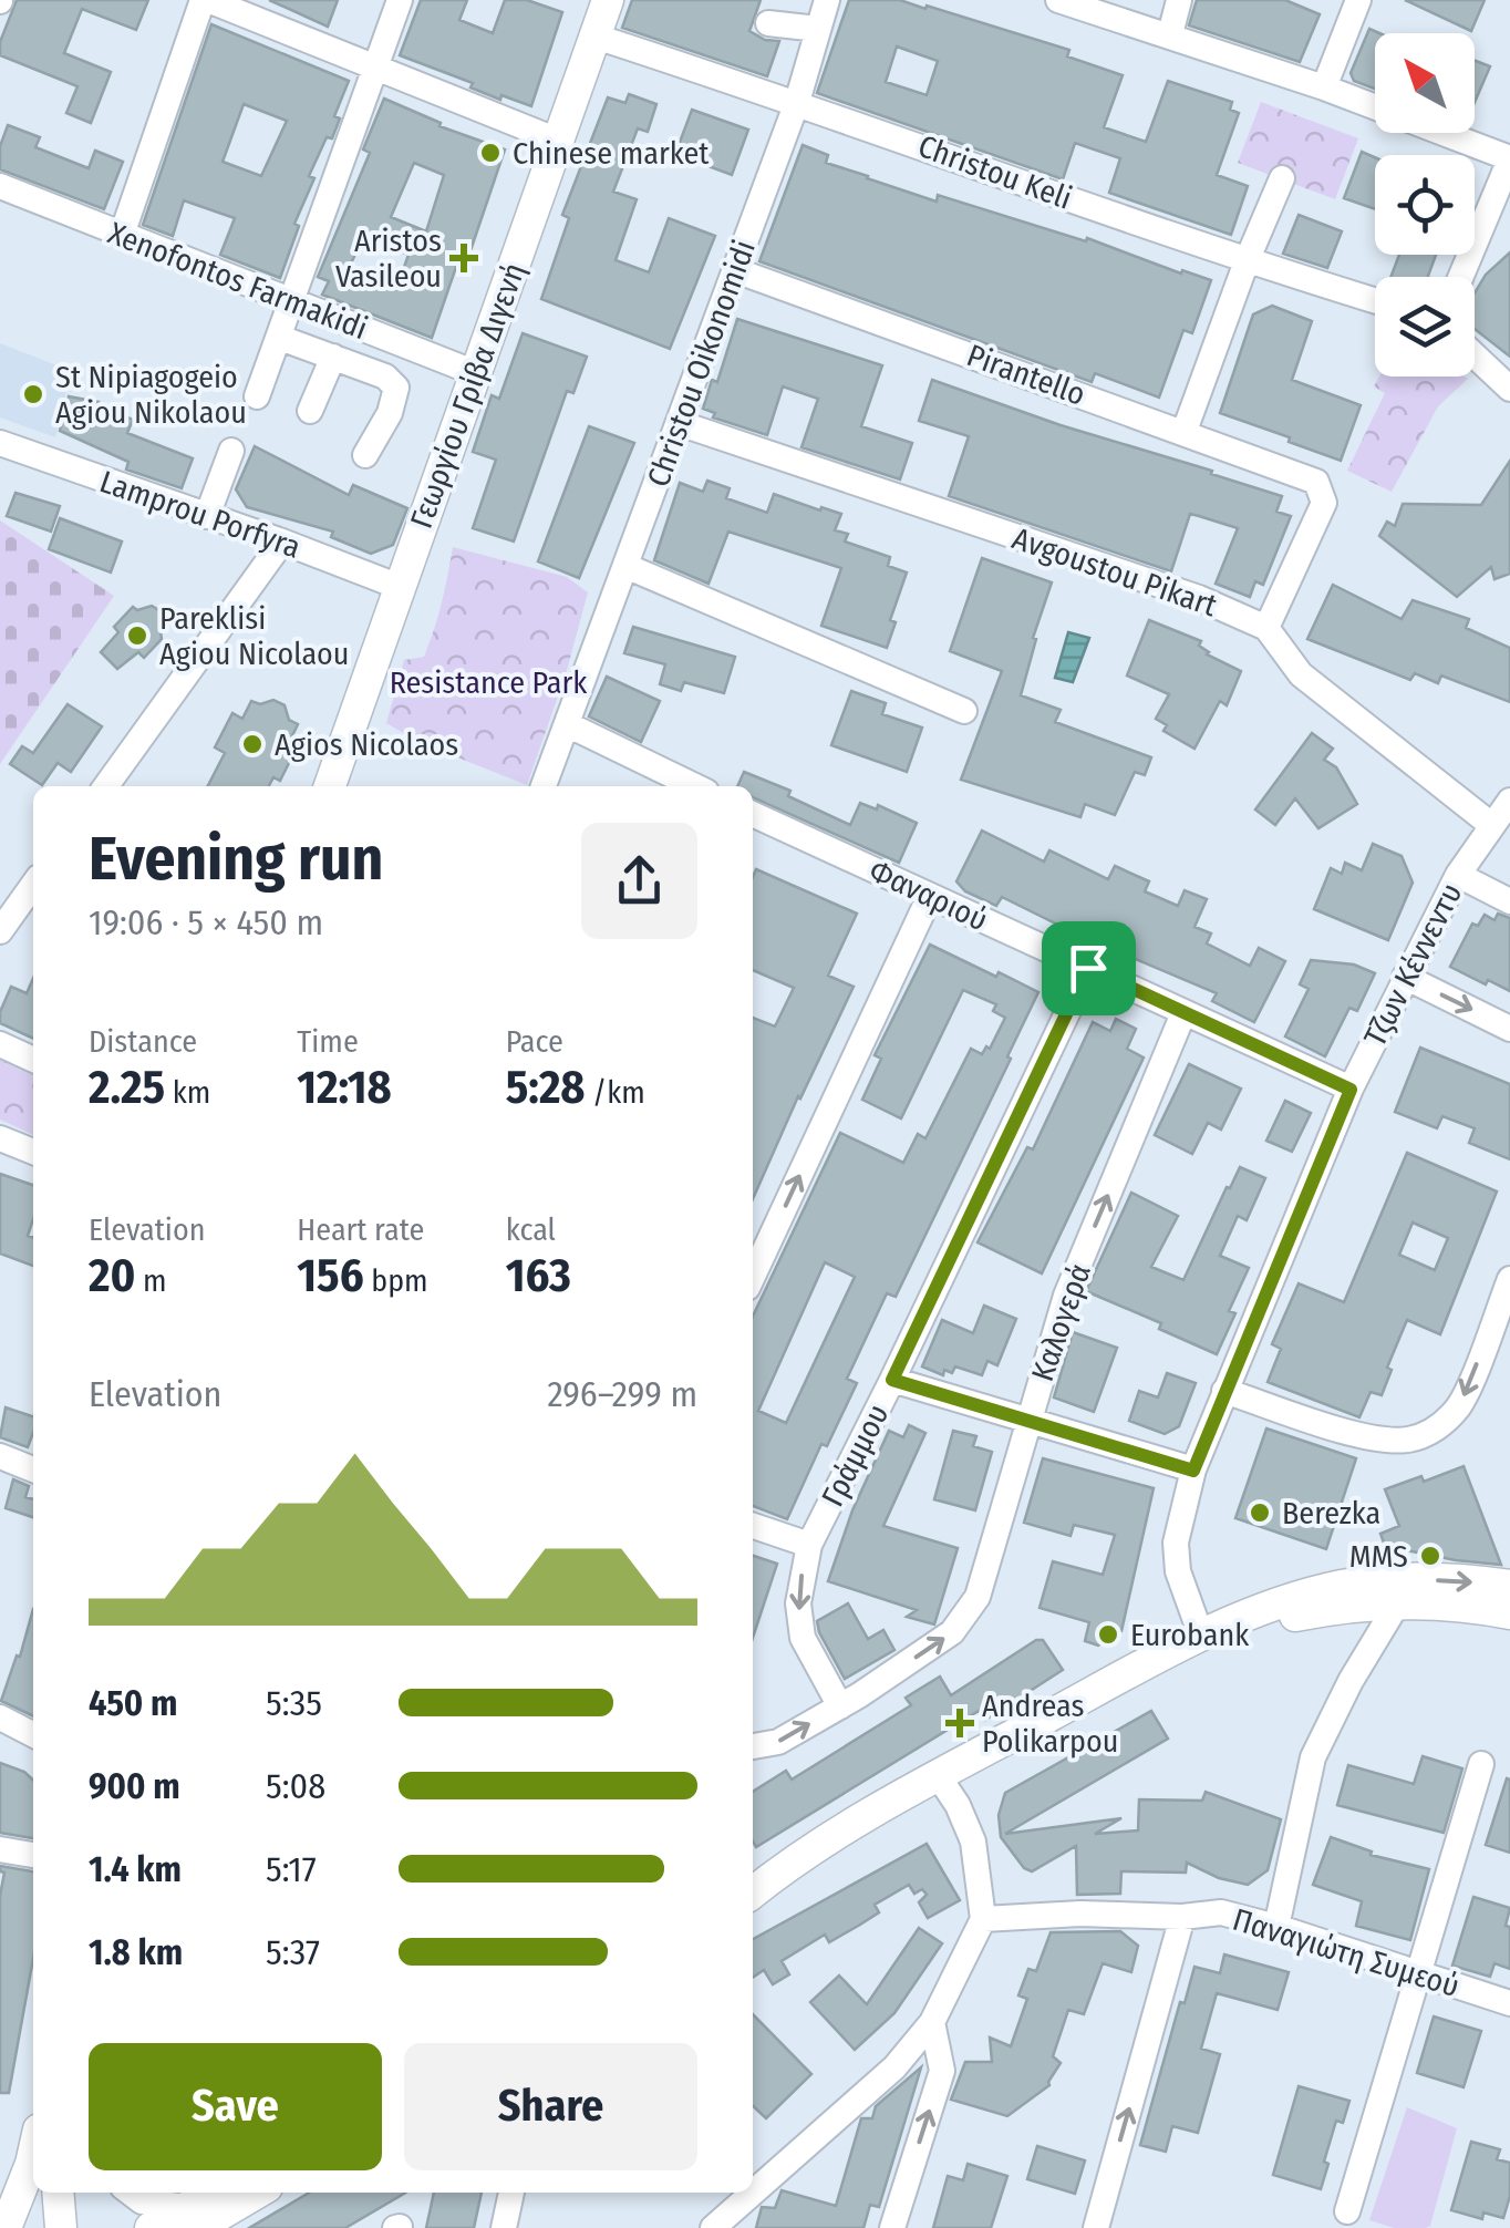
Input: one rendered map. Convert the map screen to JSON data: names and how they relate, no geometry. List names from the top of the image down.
{
  "streets": {
    "main road": ["Γεωργίου Γρίβα Διγενή"],
    "street": [
      "Christou Keli",
      "Xenofontos Farmakidi",
      "Christou Oikonomidi",
      "Pirantello",
      "Lamprou Porfyra",
      "Avgoustou Pikart",
      "Φαναριού",
      "Τζων Κέννεντυ",
      "Καλογερά",
      "Γράμμου",
      "Παναγιώτη Συμεού"
    ]
  },
  "crossings": [
    ["Christou Keli", "Christou Oikonomidi"],
    ["Christou Keli", "Γεωργίου Γρίβα Διγενή"],
    ["Xenofontos Farmakidi", "Γεωργίου Γρίβα Διγενή"],
    ["Christou Oikonomidi", "Pirantello"],
    ["Christou Oikonomidi", "Avgoustou Pikart"],
    ["Pirantello", "Avgoustou Pikart"],
    ["Γεωργίου Γρίβα Διγενή", "Lamprou Porfyra"],
    ["Avgoustou Pikart", "Τζων Κέννεντυ"],
    ["Φαναριού", "Τζων Κέννεντυ"],
    ["Φαναριού", "Καλογερά"],
    ["Φαναριού", "Γράμμου"],
    ["Καλογερά", "Γράμμου"]
  ],
  "one_way": ["Καλογερά"],
  "parks": ["Resistance Park"],
  "places": {
    "other": [
      "Chinese market",
      "St Nipiagogeio Agiou Nikolaou",
      "Pareklisi Agiou Nicolaou",
      "Agios Nicolaos",
      "Berezka",
      "MMS",
      "Eurobank"
    ],
    "health": ["Aristos Vasileou", "Andreas Polikarpou"]
  },
  "north": "top left",
  "page": {
    "heading": ["Evening run", "19:06 · 5 × 450 m"],
    "stats": [
      ["Distance", "2.25 km"],
      ["Time", "12:18"],
      ["Pace", "5:28 /km"],
      ["Elevation", "20 m"],
      ["Heart rate", "156 bpm"],
      ["kcal", "163"]
    ],
    "chart": ["Elevation", "296–299 m"],
    "list": [
      {
        "name": "450 m",
        "note": "5:35"
      },
      {
        "name": "900 m",
        "note": "5:08"
      },
      {
        "name": "1.4 km",
        "note": "5:17"
      },
      {
        "name": "1.8 km",
        "note": "5:37"
      }
    ],
    "buttons": ["Save", "Share"]
  }
}
